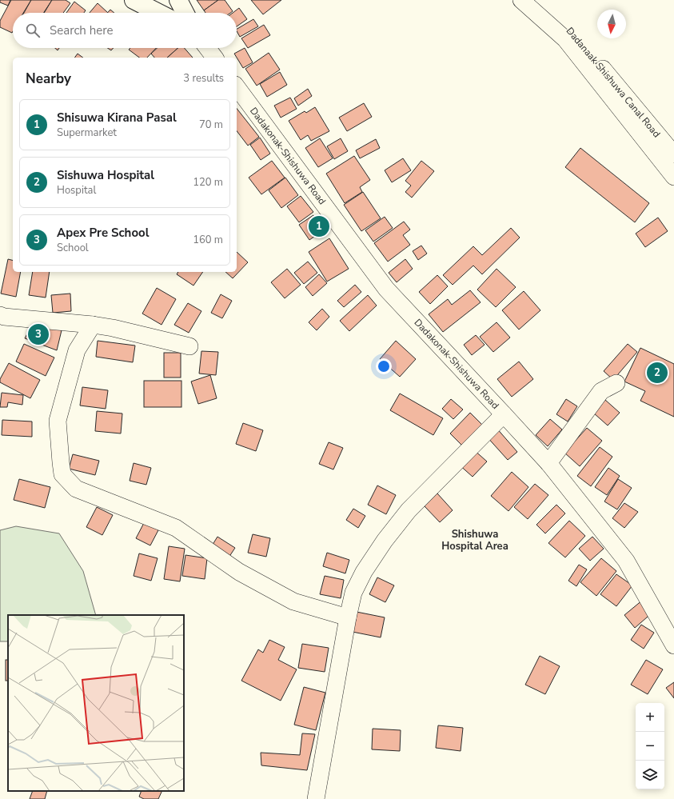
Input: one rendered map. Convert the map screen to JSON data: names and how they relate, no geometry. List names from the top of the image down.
{
  "streets": {
    "street": ["Dadanaak Shishuwa Canal Road", "Dadakonak-Shishuwa Road"]
  },
  "districts": ["Shishuwa Hospital Area"],
  "north": "bottom",
  "page": {
    "search": "Search here",
    "heading": ["Nearby", "3 results"],
    "list": [
      {
        "mark": "1",
        "name": "Shisuwa Kirana Pasal",
        "note": "Supermarket",
        "value": "70 m"
      },
      {
        "mark": "2",
        "name": "Sishuwa Hospital",
        "note": "Hospital",
        "value": "120 m"
      },
      {
        "mark": "3",
        "name": "Apex Pre School",
        "note": "School",
        "value": "160 m"
      }
    ],
    "pins": ["1", "3", "2"],
    "map_buttons": ["+", "−"]
  }
}
